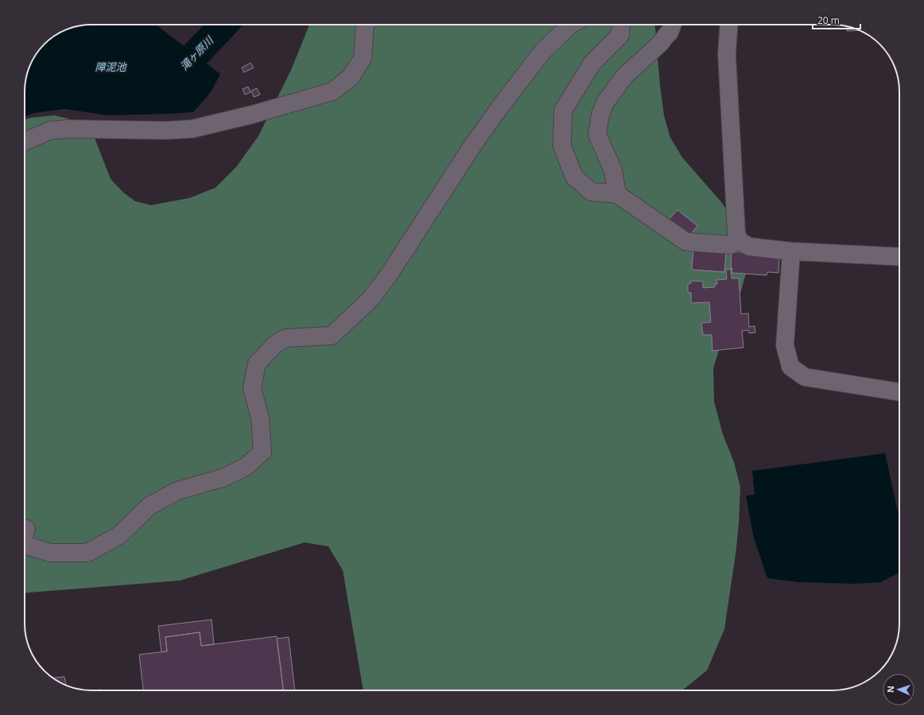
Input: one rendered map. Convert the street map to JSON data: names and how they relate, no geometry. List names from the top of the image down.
{
  "water": ["滝ヶ原川", "障泥池"],
  "scale_bar": "20 m",
  "north": "left"
}
